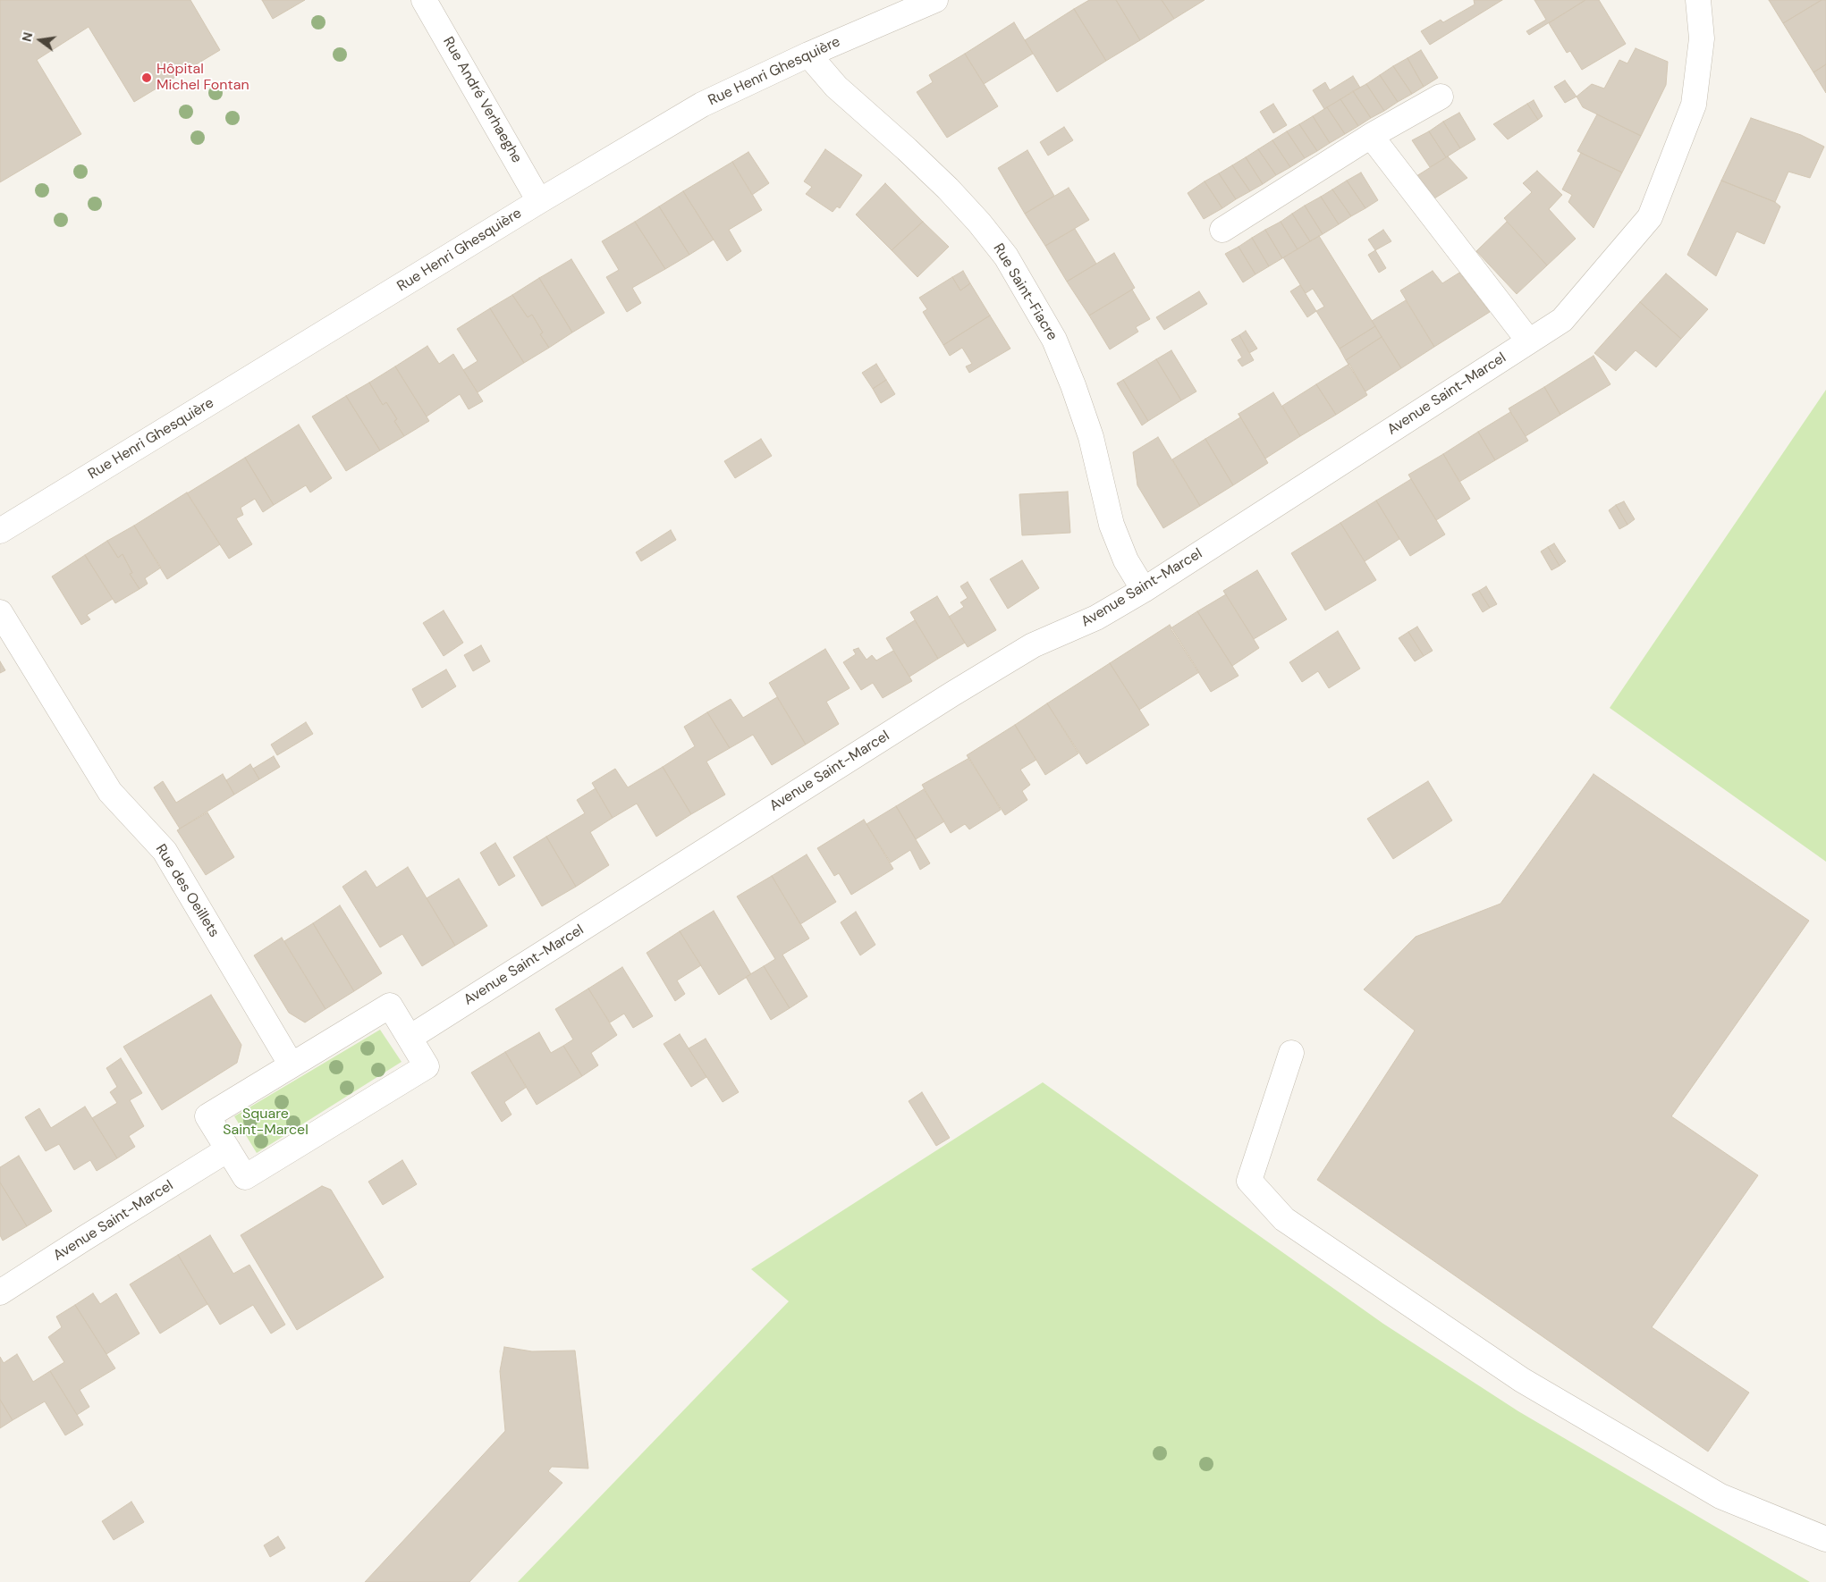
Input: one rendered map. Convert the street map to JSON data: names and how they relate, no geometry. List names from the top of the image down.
{
  "streets": {
    "street": [
      "Rue Henri Ghesquière",
      "Rue André Verhaeghe",
      "Rue Saint-Fiacre",
      "Avenue Saint-Marcel",
      "Rue des Oeillets"
    ]
  },
  "crossings": [
    ["Rue Henri Ghesquière", "Rue André Verhaeghe"],
    ["Rue Henri Ghesquière", "Rue Saint-Fiacre"],
    ["Rue Saint-Fiacre", "Avenue Saint-Marcel"]
  ],
  "parks": ["Square Saint-Marcel"],
  "places": ["Hôpital Michel Fontan"],
  "north": "left"
}
